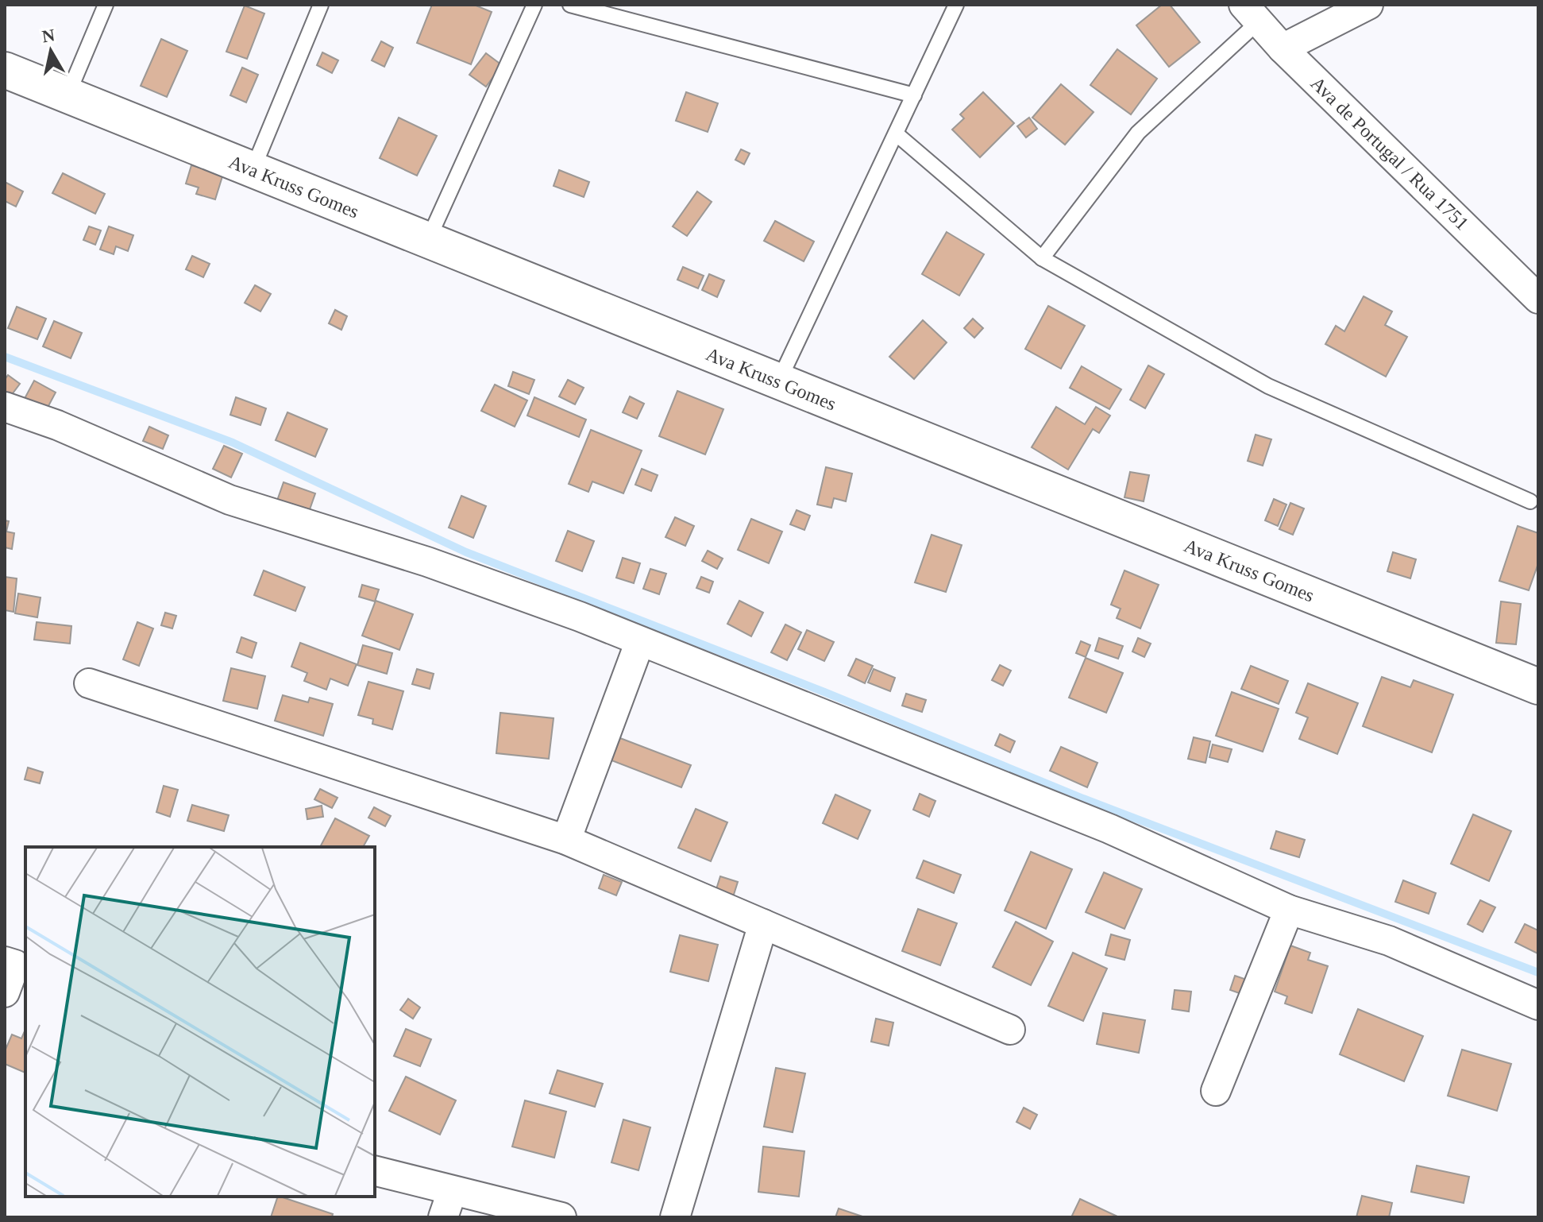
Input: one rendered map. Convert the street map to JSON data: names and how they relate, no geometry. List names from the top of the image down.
{
  "streets": {
    "street": ["Ava de Portugal / Rua 1751", "Ava Kruss Gomes"]
  },
  "north": "top"
}
